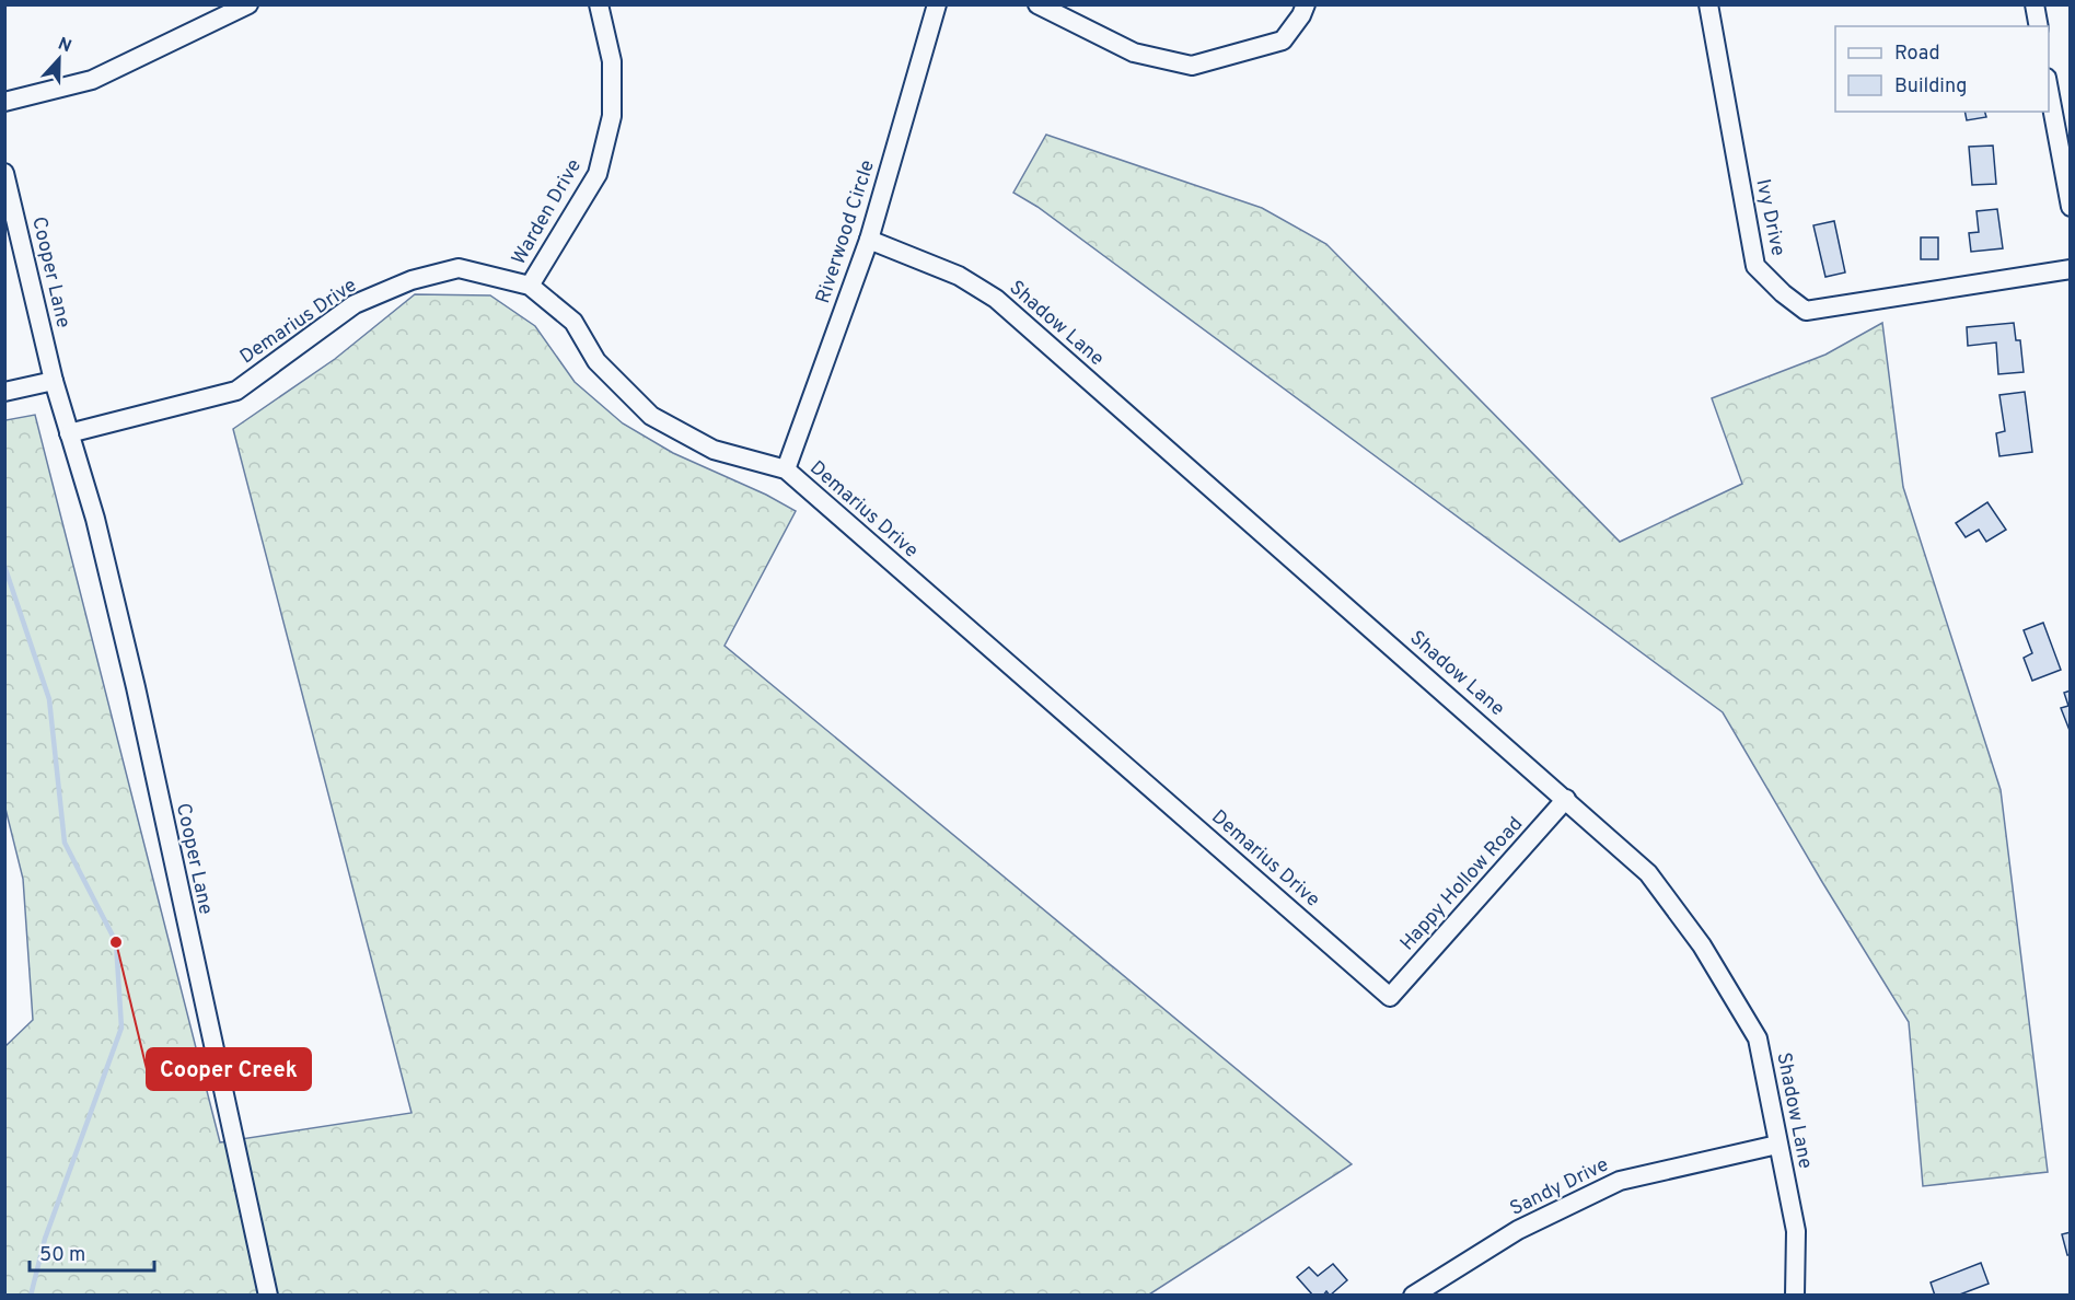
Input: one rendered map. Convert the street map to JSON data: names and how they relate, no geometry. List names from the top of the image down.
{
  "streets": {
    "street": [
      "Warden Drive",
      "Ivy Drive",
      "Riverwood Circle",
      "Cooper Lane",
      "Demarius Drive",
      "Shadow Lane",
      "Happy Hollow Road",
      "Sandy Drive"
    ]
  },
  "crossings": [
    ["Warden Drive", "Demarius Drive"],
    ["Riverwood Circle", "Demarius Drive"],
    ["Riverwood Circle", "Shadow Lane"],
    ["Cooper Lane", "Demarius Drive"],
    ["Demarius Drive", "Happy Hollow Road"],
    ["Shadow Lane", "Happy Hollow Road"],
    ["Shadow Lane", "Sandy Drive"]
  ],
  "places": ["Cooper Creek"],
  "legend": ["Road", "Building"],
  "scale_bar": "50 m",
  "north": "top"
}
